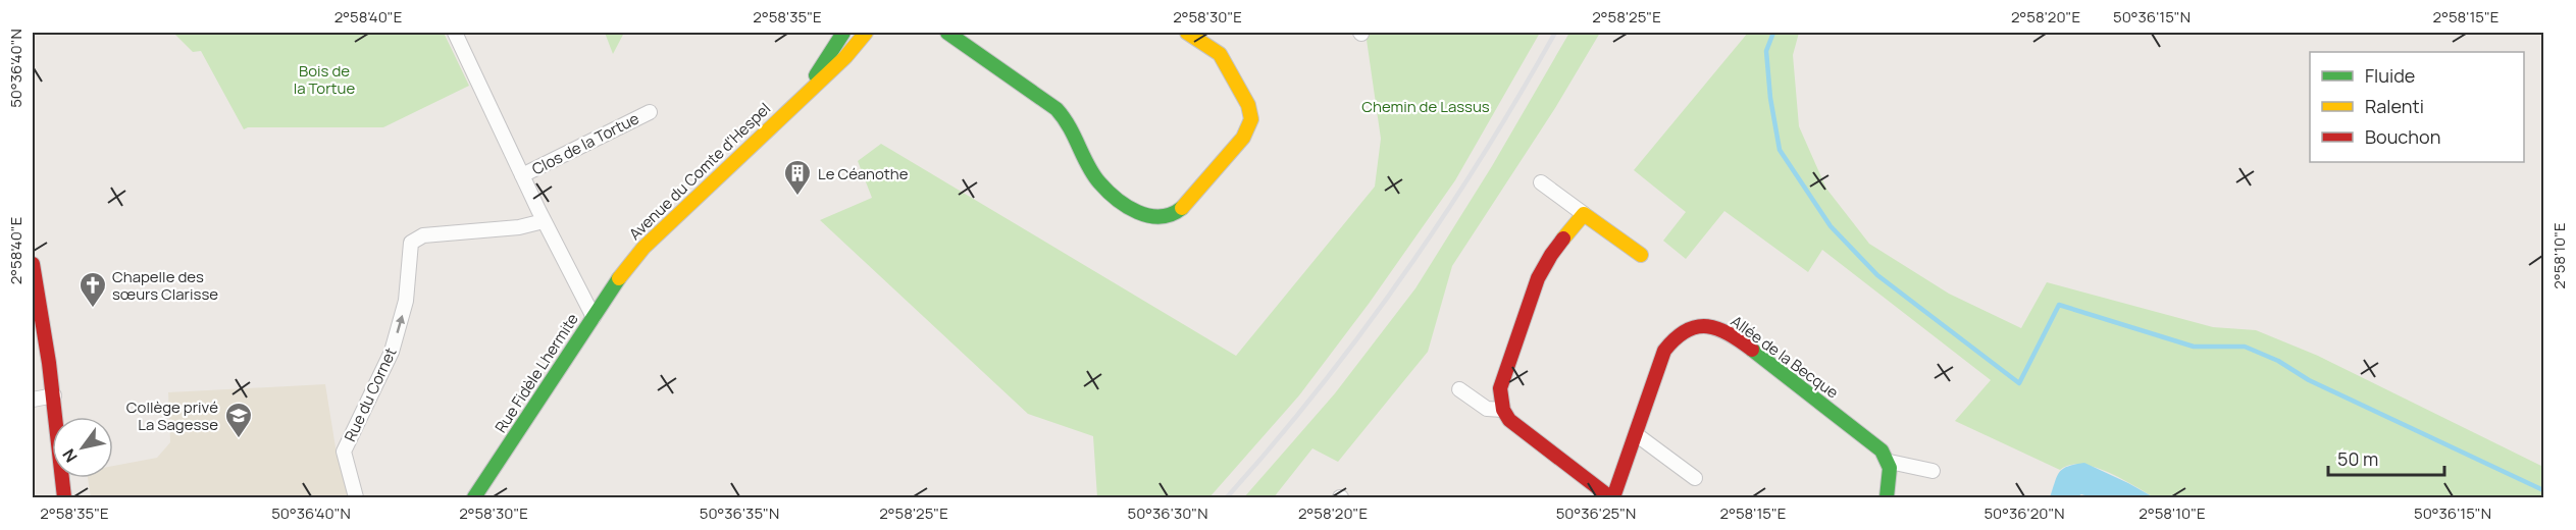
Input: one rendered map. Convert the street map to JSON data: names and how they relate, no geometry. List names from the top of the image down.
{
  "streets": {
    "street": [
      "Clos de la Tortue",
      "Avenue du Comte d'Hespel",
      "Allée de la Becque",
      "Rue Fidèle Lhermite",
      "Rue du Cornet"
    ]
  },
  "crossings": [
    ["Clos de la Tortue", "Rue Fidèle Lhermite"],
    ["Avenue du Comte d'Hespel", "Rue Fidèle Lhermite"],
    ["Rue Fidèle Lhermite", "Rue du Cornet"]
  ],
  "one_way": ["Rue du Cornet"],
  "parks": ["Bois de la Tortue", "Chemin de Lassus"],
  "places": {
    "building": ["Le Céanothe"],
    "church": ["Chapelle des sœurs Clarisse"],
    "school or university": ["Collège privé La Sagesse"]
  },
  "legend": ["Fluide", "Ralenti", "Bouchon"],
  "scale_bar": "50 m",
  "north": "bottom left",
  "coordinates": [
    "2°58'40\"E",
    "2°58'35\"E",
    "2°58'30\"E",
    "2°58'25\"E",
    "2°58'20\"E",
    "50°36'15\"N",
    "2°58'15\"E",
    "50°36'40\"N",
    "2°58'10\"E",
    "50°36'35\"N",
    "50°36'30\"N",
    "50°36'25\"N",
    "50°36'20\"N"
  ]
}
